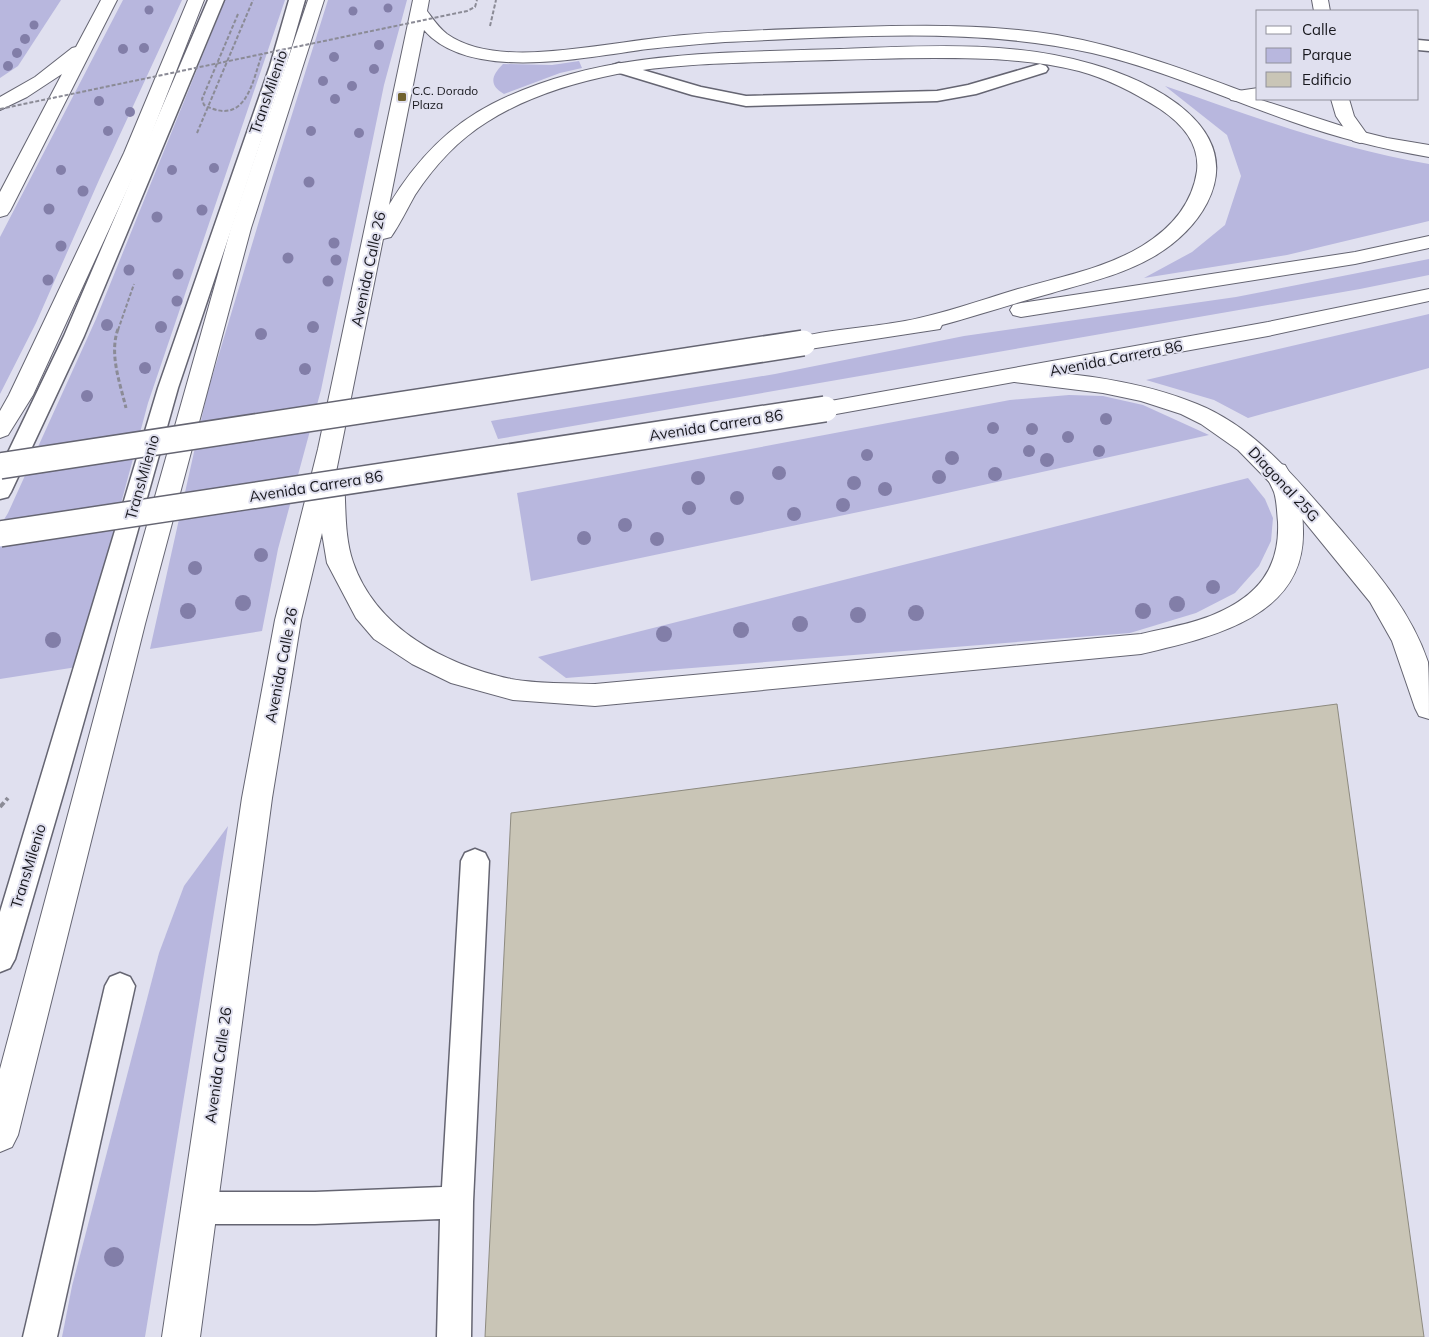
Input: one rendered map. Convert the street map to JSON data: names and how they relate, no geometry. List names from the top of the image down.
{
  "streets": {
    "main road": ["Avenida Calle 26", "Avenida Carrera 86", "Diagonal 25G"],
    "lane": ["TransMilenio"]
  },
  "crossings": [
    ["Avenida Carrera 86", "Diagonal 25G"]
  ],
  "places": {
    "transit": ["C.C. Dorado Plaza"]
  },
  "legend": ["Calle", "Parque", "Edificio"]
}
